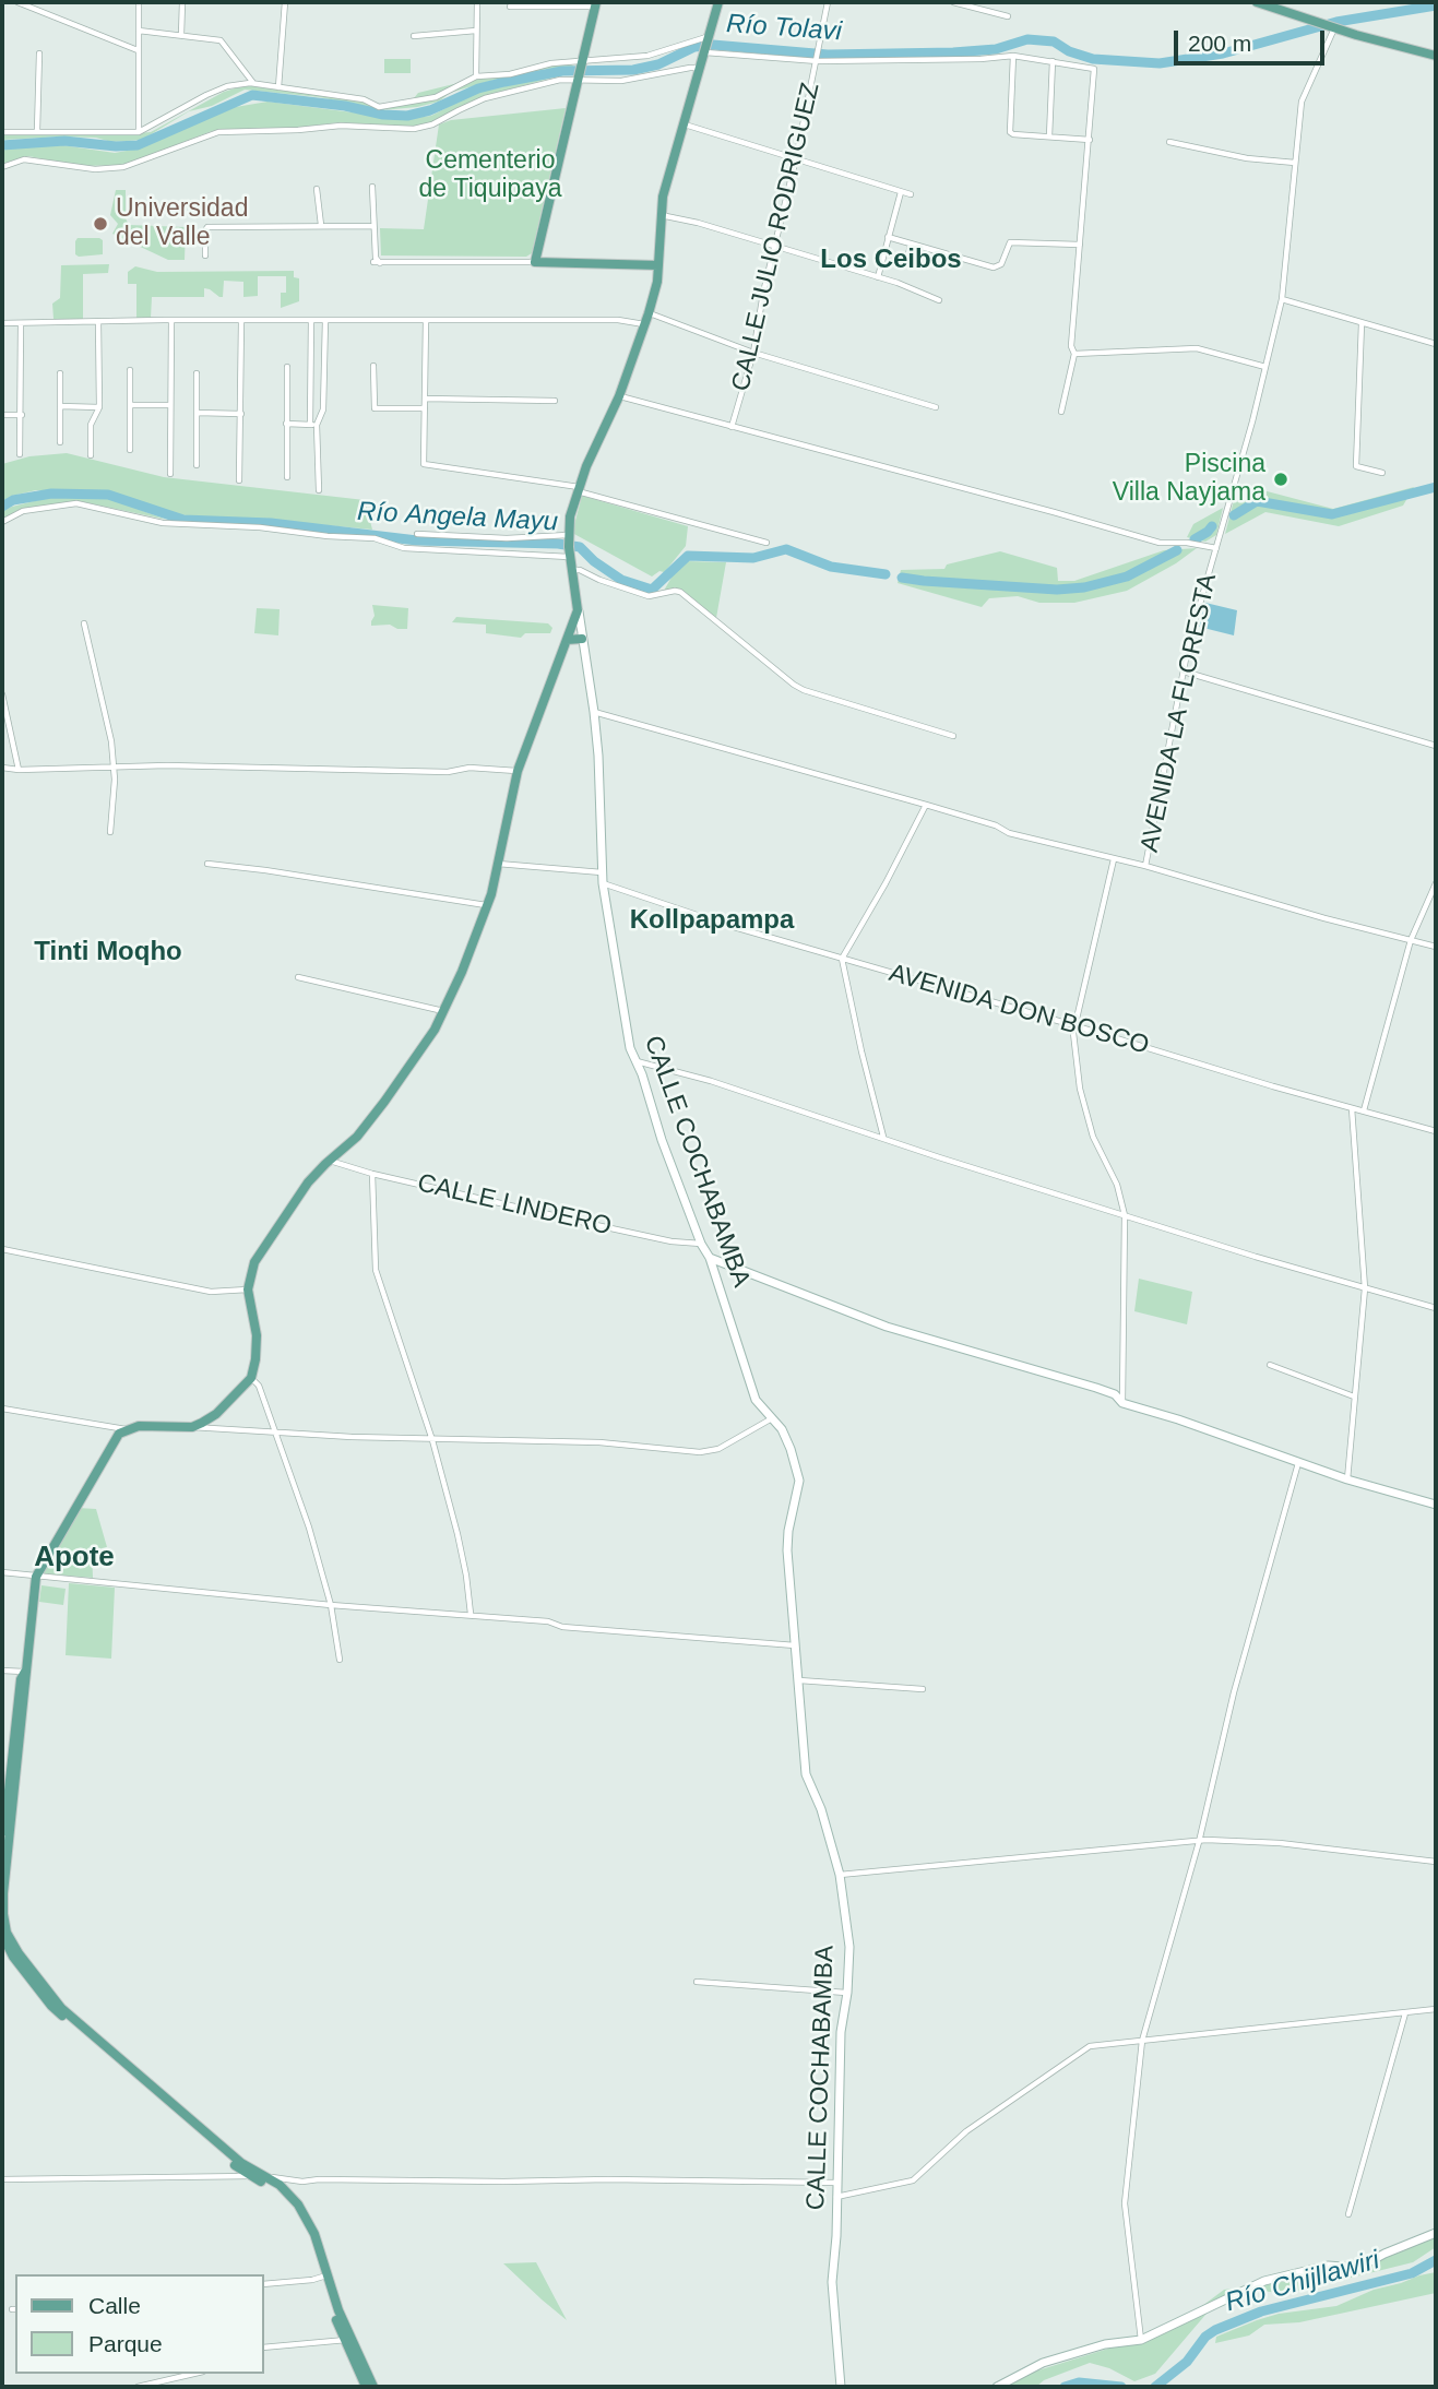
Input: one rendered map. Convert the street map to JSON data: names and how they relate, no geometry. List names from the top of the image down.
{
  "streets": {
    "main road": ["CALLE COCHABAMBA"],
    "street": [
      "CALLE JULIO RODRIGUEZ",
      "AVENIDA LA FLORESTA",
      "AVENIDA DON BOSCO",
      "CALLE LINDERO"
    ]
  },
  "crossings": [
    ["AVENIDA DON BOSCO", "CALLE COCHABAMBA"],
    ["CALLE COCHABAMBA", "CALLE LINDERO"]
  ],
  "districts": [
    "Los Ceibos",
    "Kollpapampa",
    "Tinti Moqho",
    "Apote"
  ],
  "water": ["Río Tolavi", "Río Angela Mayu", "Río Chijllawiri"],
  "parks": ["Cementerio de Tiquipaya"],
  "places": ["Universidad del Valle", "Piscina Villa Nayjama"],
  "legend": ["Calle", "Parque"],
  "scale_bar": "200 m"
}
